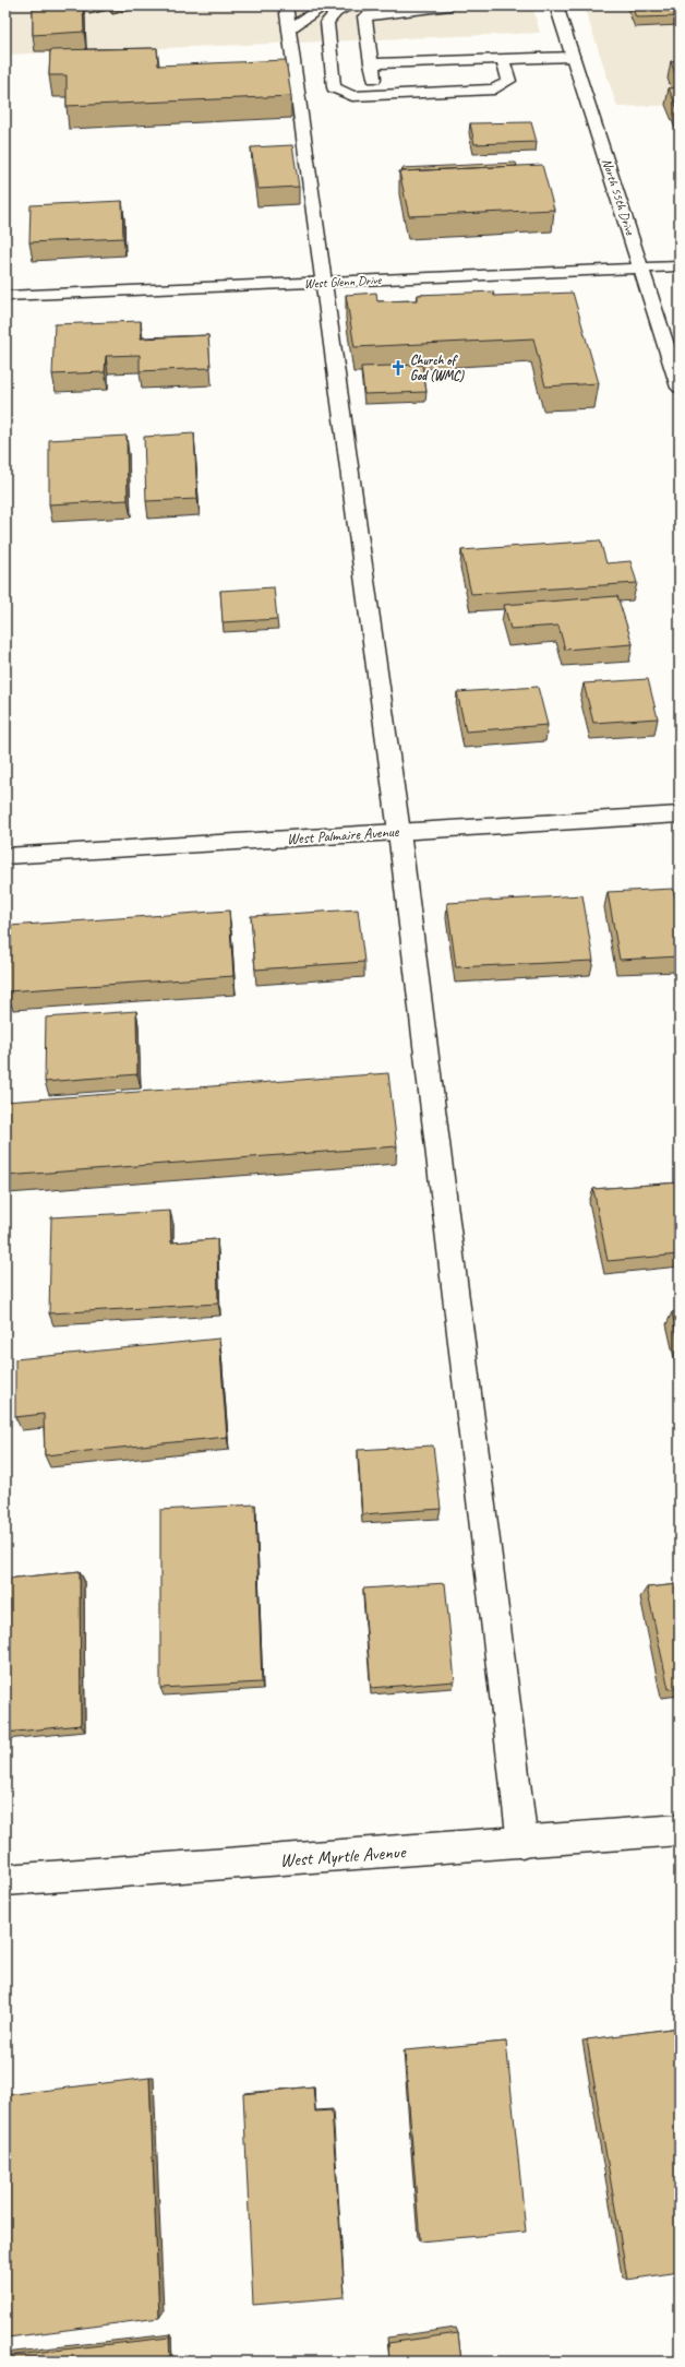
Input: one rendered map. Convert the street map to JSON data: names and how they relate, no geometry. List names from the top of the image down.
{
  "streets": {
    "street": [
      "North 55th Drive",
      "West Glenn Drive",
      "West Palmaire Avenue",
      "West Myrtle Avenue"
    ]
  },
  "crossings": [
    ["North 55th Drive", "West Glenn Drive"]
  ],
  "places": {
    "church": ["Church of God (WMC)"]
  }
}
